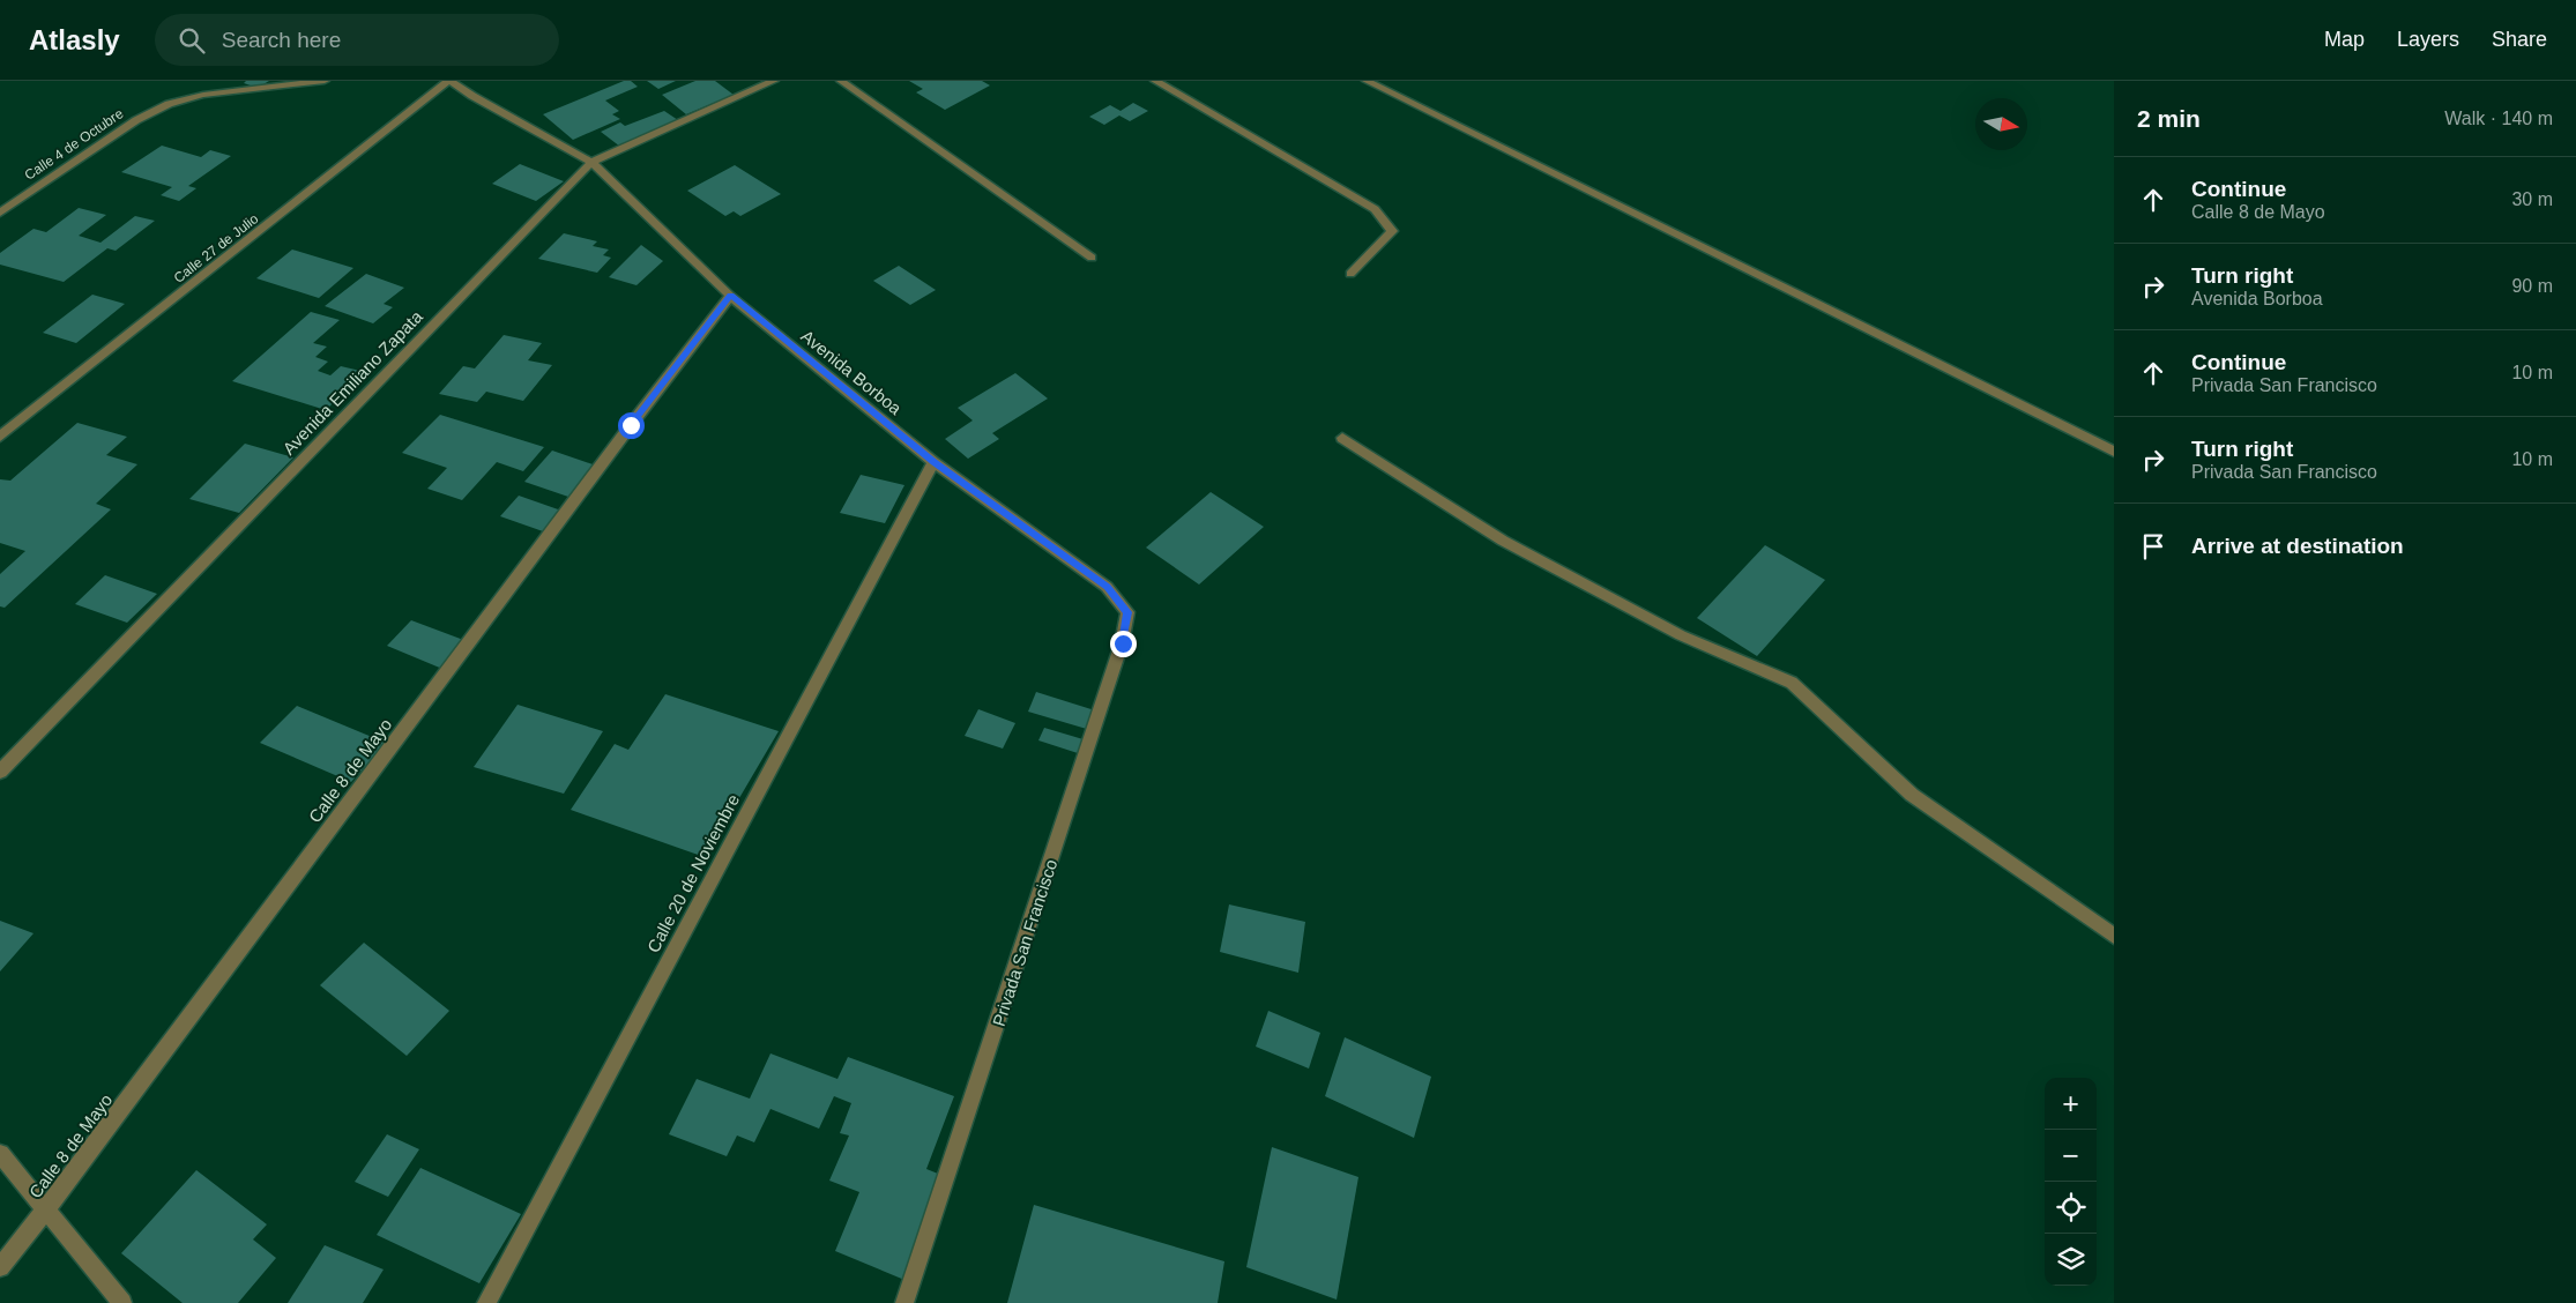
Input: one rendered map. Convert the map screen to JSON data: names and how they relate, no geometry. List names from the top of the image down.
{
  "streets": {
    "street": [
      "Calle 4 de Octubre",
      "Calle 27 de Julio",
      "Avenida Borboa",
      "Avenida Emiliano Zapata",
      "Calle 8 de Mayo",
      "Calle 20 de Noviembre",
      "Privada San Francisco"
    ]
  },
  "crossings": [
    ["Calle 27 de Julio", "Avenida Borboa"],
    ["Avenida Borboa", "Avenida Emiliano Zapata"],
    ["Avenida Borboa", "Calle 8 de Mayo"],
    ["Avenida Borboa", "Calle 20 de Noviembre"],
    ["Avenida Borboa", "Privada San Francisco"]
  ],
  "north": "right",
  "page": {
    "header": "Atlasly",
    "search": "Search here",
    "nav": ["Map", "Layers", "Share"],
    "heading": ["2 min", "Walk · 140 m"],
    "list": [
      ["Continue", "Calle 8 de Mayo", "30 m"],
      ["Turn right", "Avenida Borboa", "90 m"],
      ["Continue", "Privada San Francisco", "10 m"],
      ["Turn right", "Privada San Francisco", "10 m"],
      "Arrive at destination"
    ],
    "map_buttons": ["+", "−"]
  }
}
